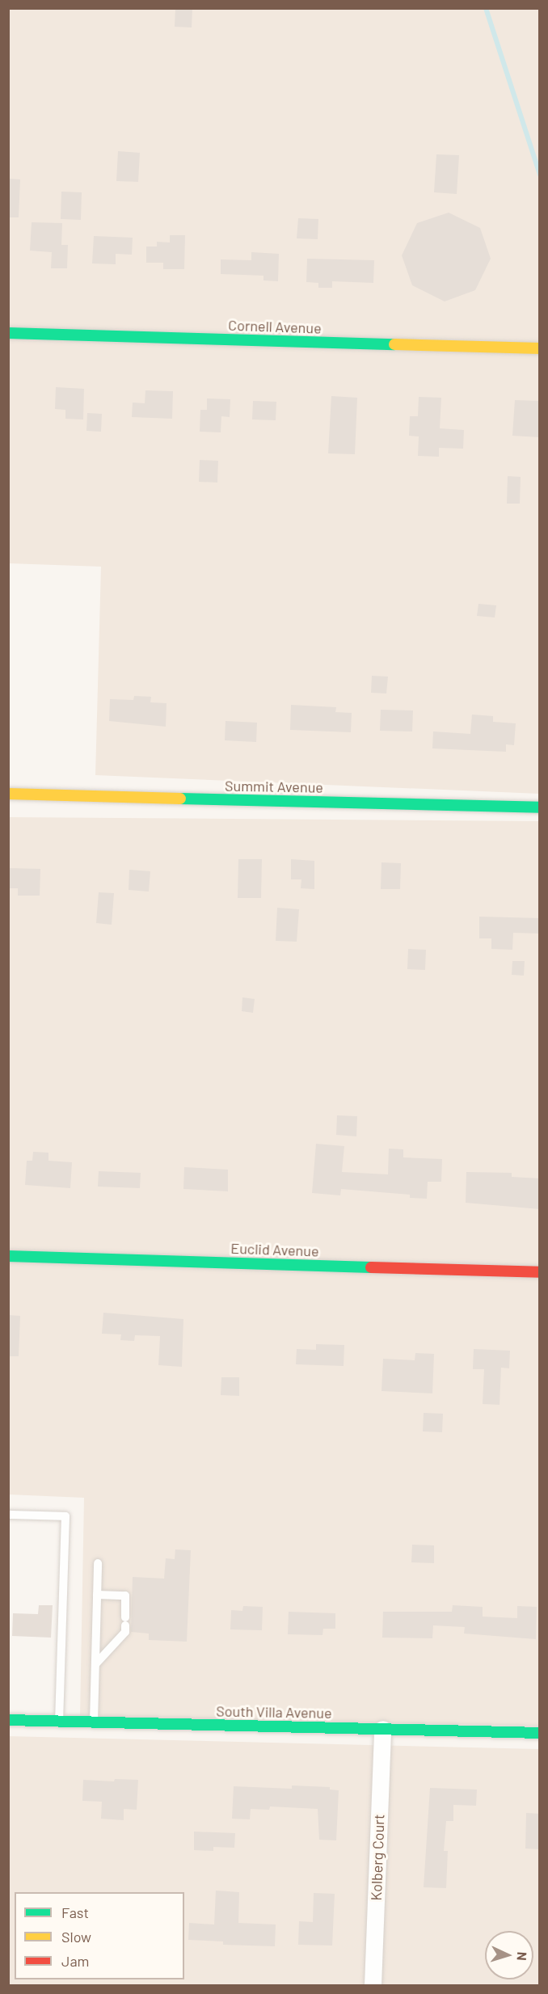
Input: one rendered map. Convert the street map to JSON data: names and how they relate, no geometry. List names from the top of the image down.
{
  "streets": {
    "street": [
      "Cornell Avenue",
      "Summit Avenue",
      "Euclid Avenue",
      "South Villa Avenue",
      "Kolberg Court"
    ]
  },
  "crossings": [
    ["South Villa Avenue", "Kolberg Court"]
  ],
  "legend": ["Fast", "Slow", "Jam"],
  "north": "right"
}
